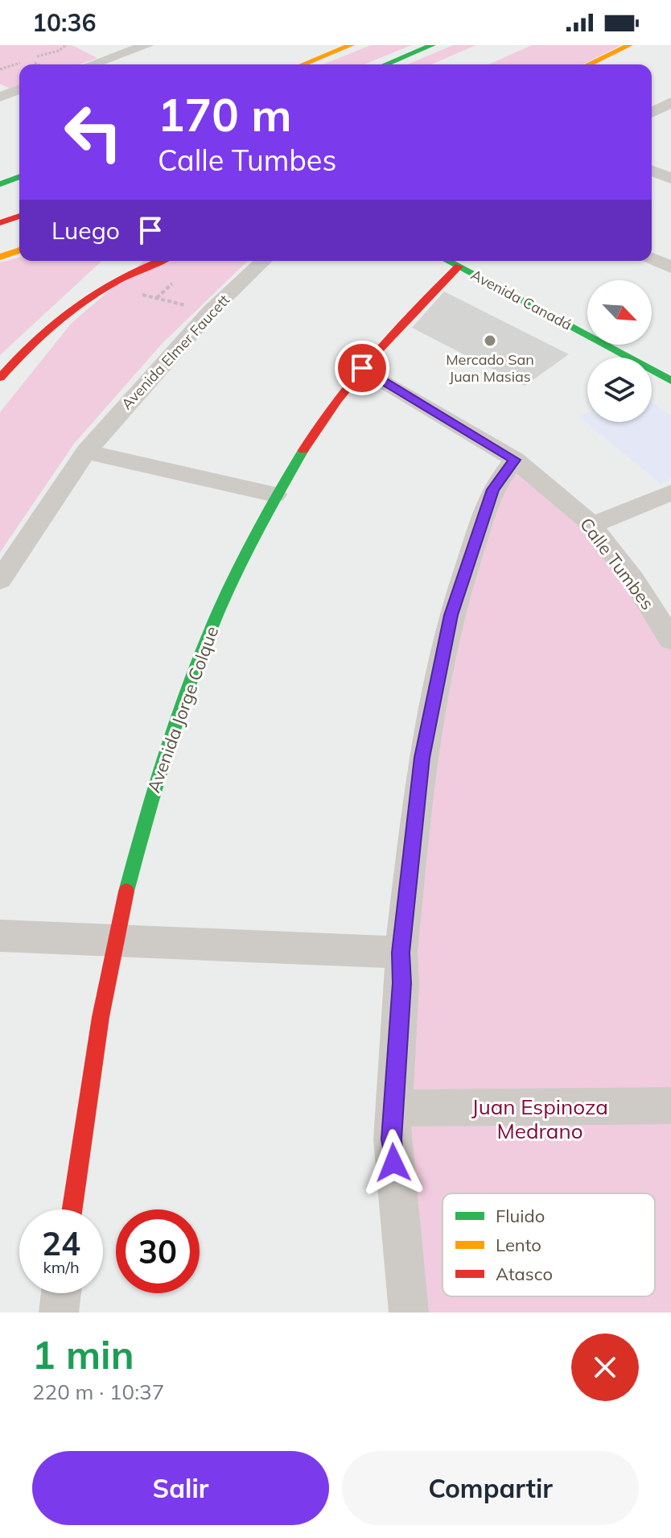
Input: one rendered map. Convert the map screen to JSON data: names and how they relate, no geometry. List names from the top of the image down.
{
  "streets": {
    "main road": ["Avenida Canadá", "Avenida Jorge Colque"],
    "street": ["Avenida Elmer Faucett", "Calle Tumbes"]
  },
  "crossings": [
    ["Avenida Canadá", "Avenida Jorge Colque"],
    ["Calle Tumbes", "Avenida Jorge Colque"]
  ],
  "parks": ["Juan Espinoza Medrano"],
  "places": ["Mercado San Juan Masias"],
  "legend": ["Fluido", "Lento", "Atasco"],
  "north": "bottom right",
  "page": {
    "status": "10:36",
    "turn": ["170 m", "Calle Tumbes"],
    "then": "Luego",
    "speed": "24 km/h",
    "limit": "30",
    "heading": ["1 min", "220 m · 10:37"],
    "buttons": ["Salir", "Compartir"]
  }
}
